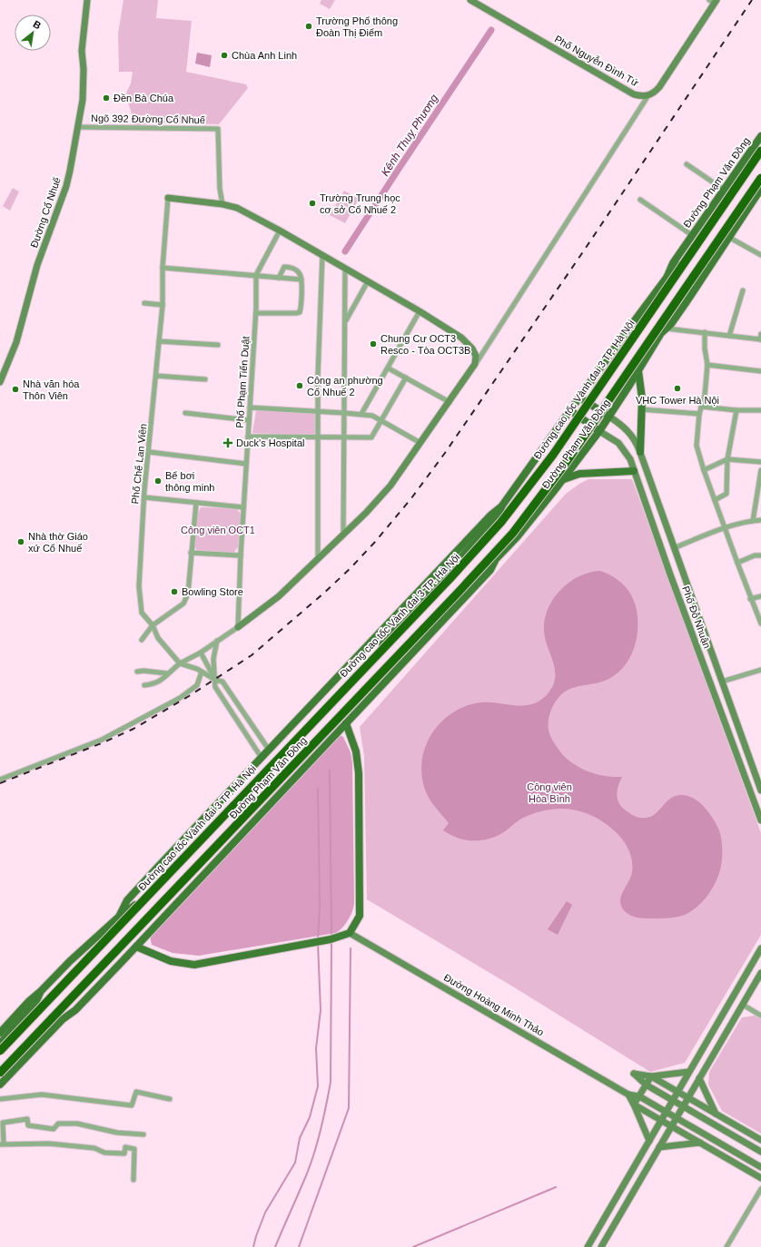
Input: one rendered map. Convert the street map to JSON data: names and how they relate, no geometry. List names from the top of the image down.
{
  "streets": {
    "highway": ["Đường cao tốc Vành đai 3 TP. Hà Nội"],
    "main road": ["Đường Phạm Văn Đồng"],
    "street": [
      "Phố Nguyễn Đình Tứ",
      "Ngõ 392 Đường Cổ Nhuế",
      "Đường Cổ Nhuế",
      "Phố Phạm Tiến Duật",
      "Phố Chế Lan Viên",
      "Phố Đỗ Nhuận",
      "Đường Hoàng Minh Thảo"
    ]
  },
  "crossings": [
    ["Ngõ 392 Đường Cổ Nhuế", "Đường Cổ Nhuế"],
    ["Đường Phạm Văn Đồng", "Phố Đỗ Nhuận"]
  ],
  "water": ["Kênh Thuỵ Phương"],
  "parks": ["Công viên OCT1", "Công viên Hòa Bình"],
  "places": {
    "other": [
      "Trường Phổ thông Đoàn Thị Điểm",
      "Chùa Anh Linh",
      "Đền Bà Chúa",
      "Trường Trung học cơ sở Cổ Nhuế 2",
      "Chung Cư OCT3 Resco - Tòa OCT3B",
      "Công an phường Cổ Nhuế 2",
      "VHC Tower Hà Nội",
      "Nhà văn hóa Thôn Viên",
      "Bể bơi thông minh",
      "Nhà thờ Giáo xứ Cổ Nhuế",
      "Bowling Store"
    ],
    "health": ["Duck's Hospital"]
  },
  "north": "top right"
}
